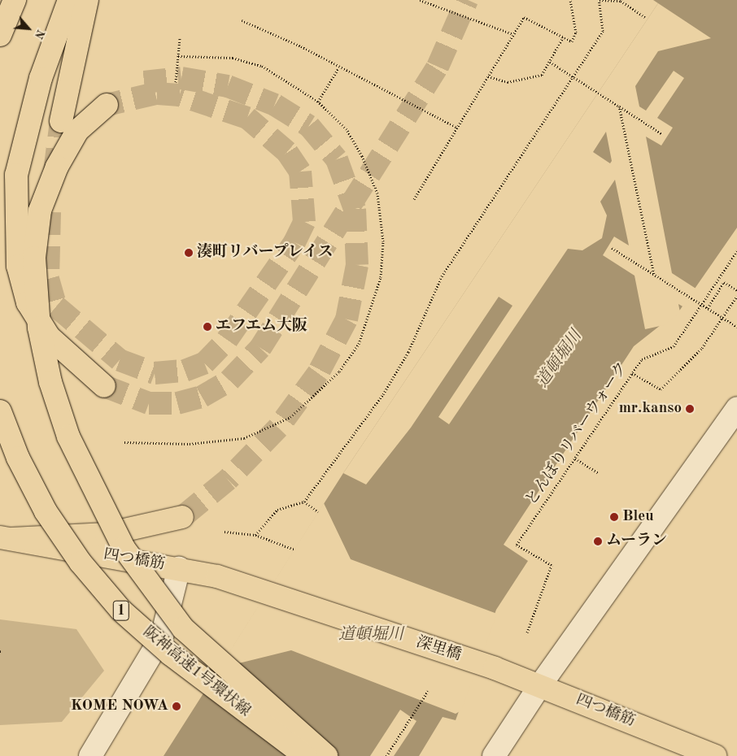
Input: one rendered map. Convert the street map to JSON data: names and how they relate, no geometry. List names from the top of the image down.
{
  "streets": {
    "main road": [
      "四つ橋筋",
      "1",
      "深里橋",
      "阪神高速1号環状線"
    ],
    "path": ["とんぼりリバーウォーク"]
  },
  "crossings": [
    ["四つ橋筋", "深里橋"]
  ],
  "water": ["道頓堀川"],
  "places": [
    "湊町リバープレイス",
    "エフエム大阪",
    "mr.kanso",
    "Bleu",
    "ムーラン",
    "KOME NOWA"
  ],
  "north": "bottom right"
}
